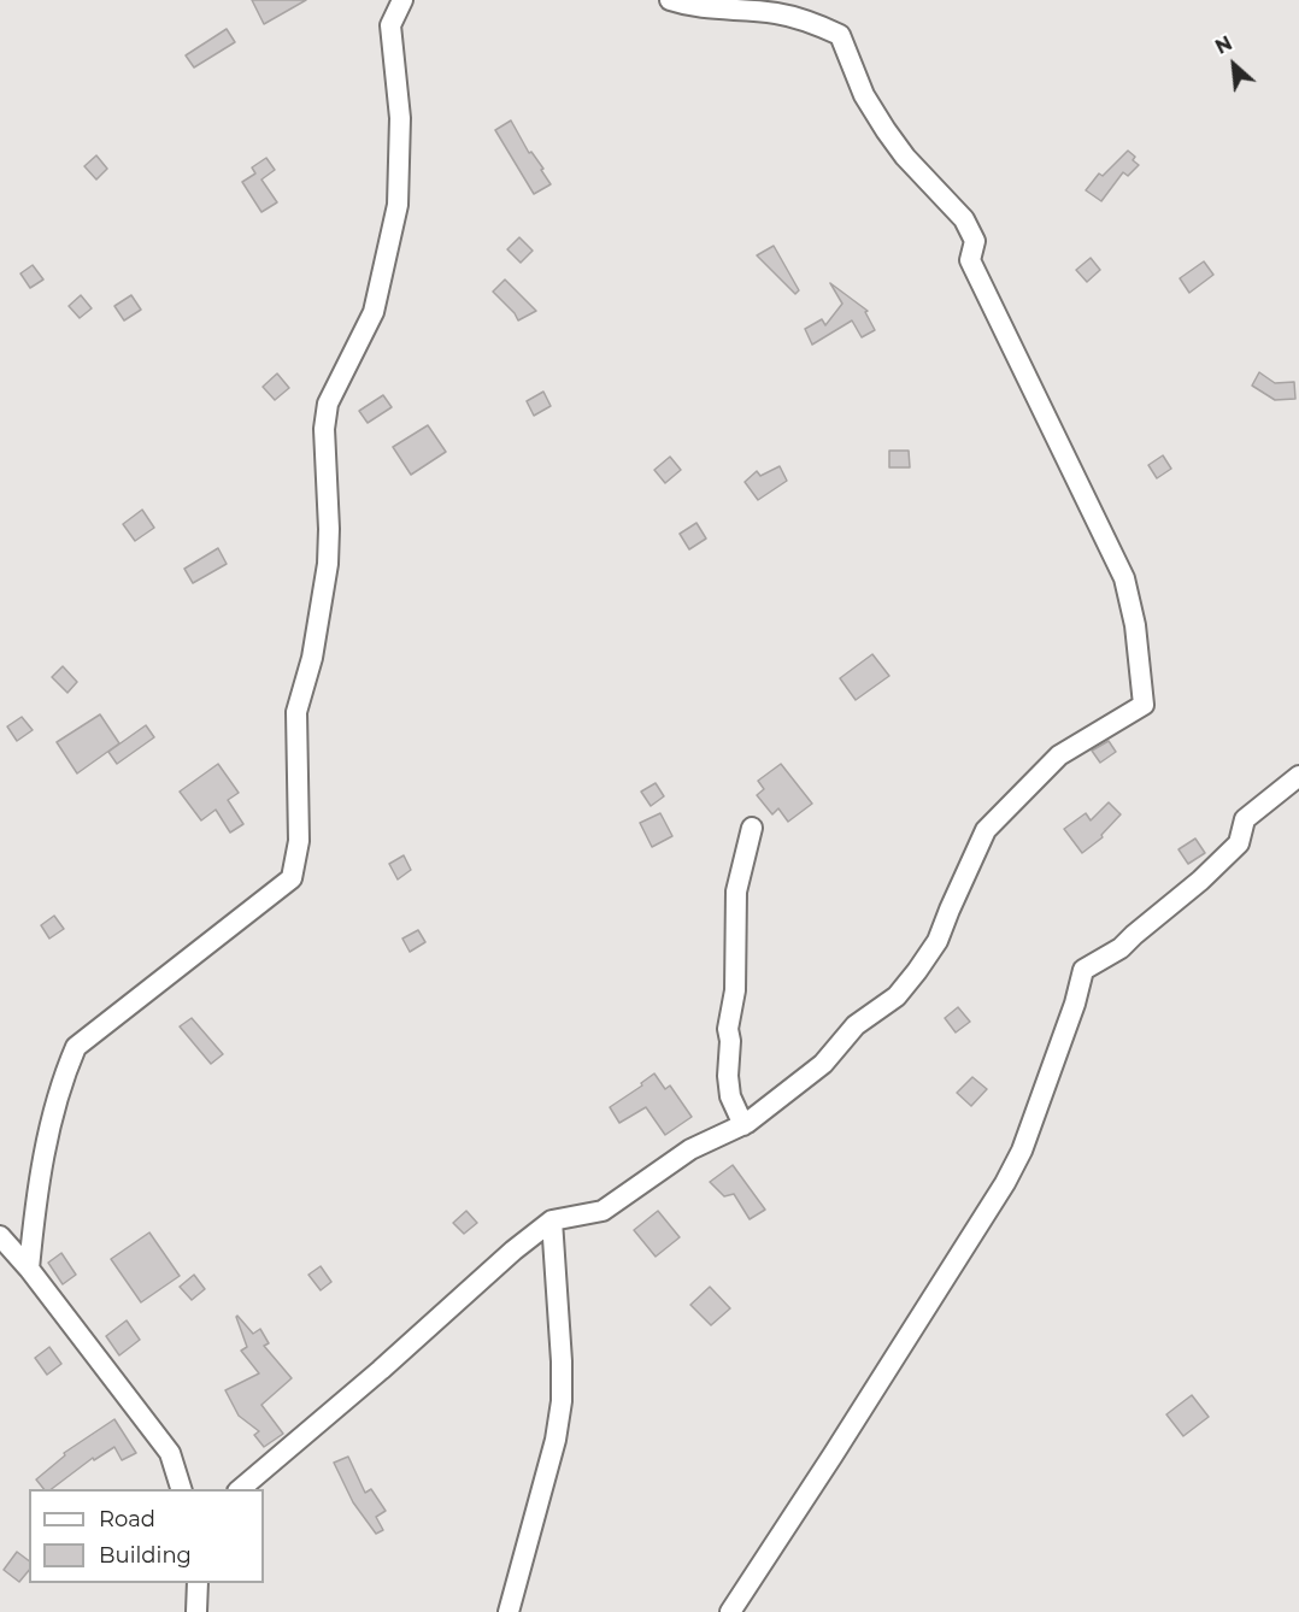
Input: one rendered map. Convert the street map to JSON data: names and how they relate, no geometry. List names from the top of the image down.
{
  "legend": ["Road", "Building"],
  "north": "top left"
}
